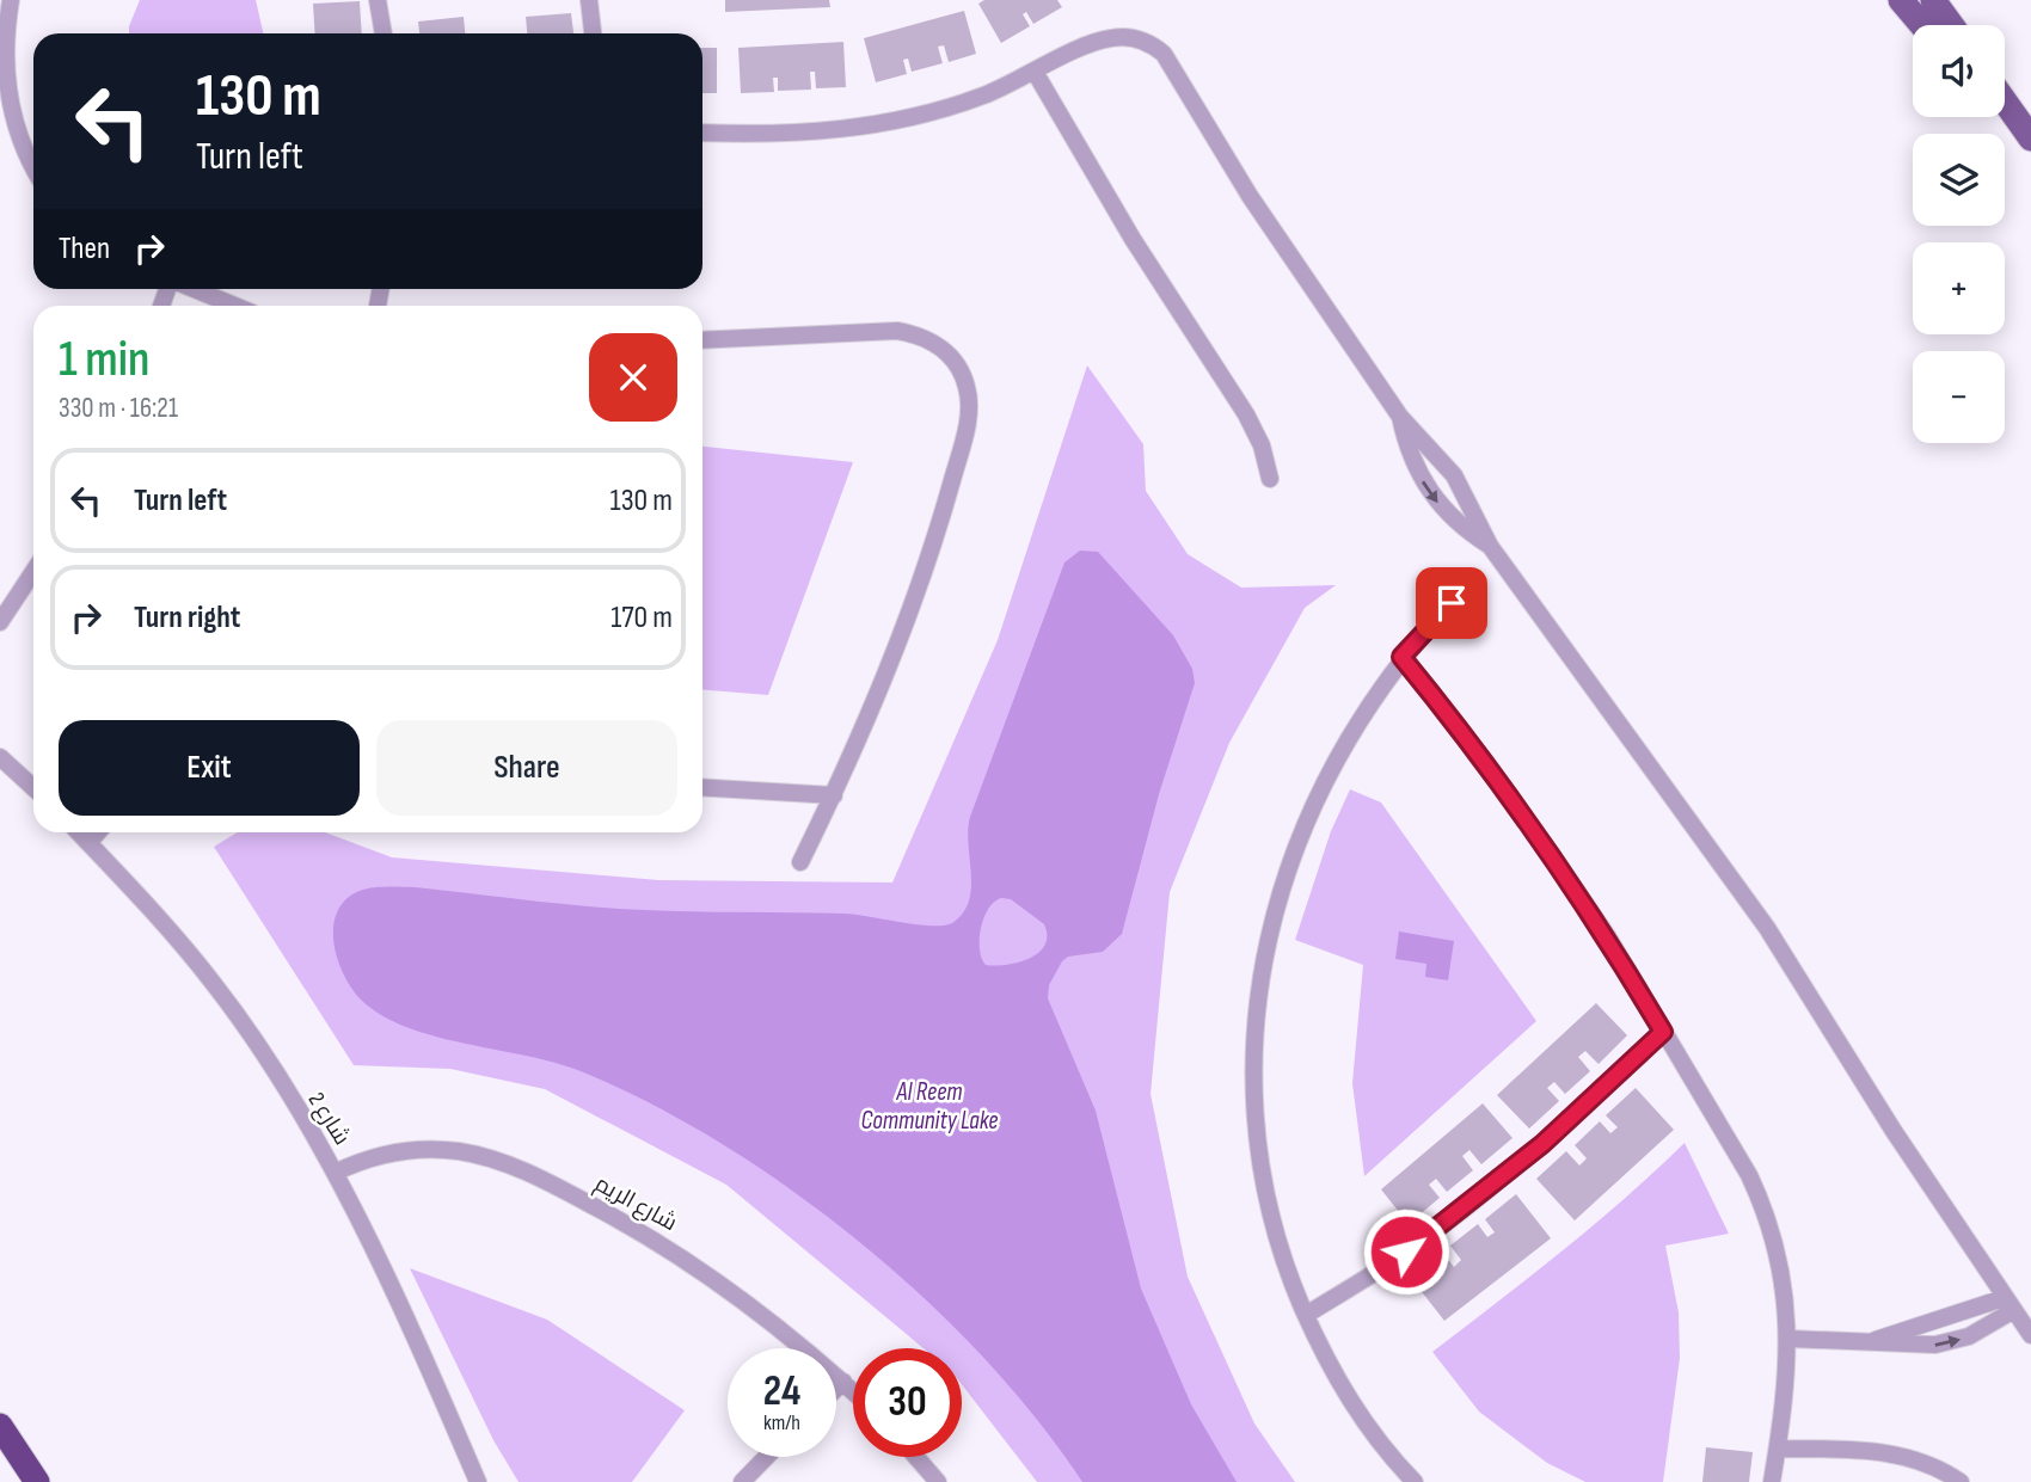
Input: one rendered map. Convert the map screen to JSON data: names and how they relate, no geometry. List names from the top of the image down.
{
  "streets": {
    "street": ["شارع 2", "شارع الريم"]
  },
  "crossings": [
    ["شارع 2", "شارع الريم"]
  ],
  "water": ["Al Reem Community Lake"],
  "page": {
    "map_buttons": ["+", "−"],
    "turn": ["130 m", "Turn left"],
    "then": "Then",
    "heading": ["1 min", "330 m · 16:21"],
    "list": [
      {
        "name": "Turn left",
        "value": "130 m"
      },
      {
        "name": "Turn right",
        "value": "170 m"
      }
    ],
    "buttons": ["Exit", "Share"],
    "speed": "24 km/h",
    "limit": "30"
  }
}
